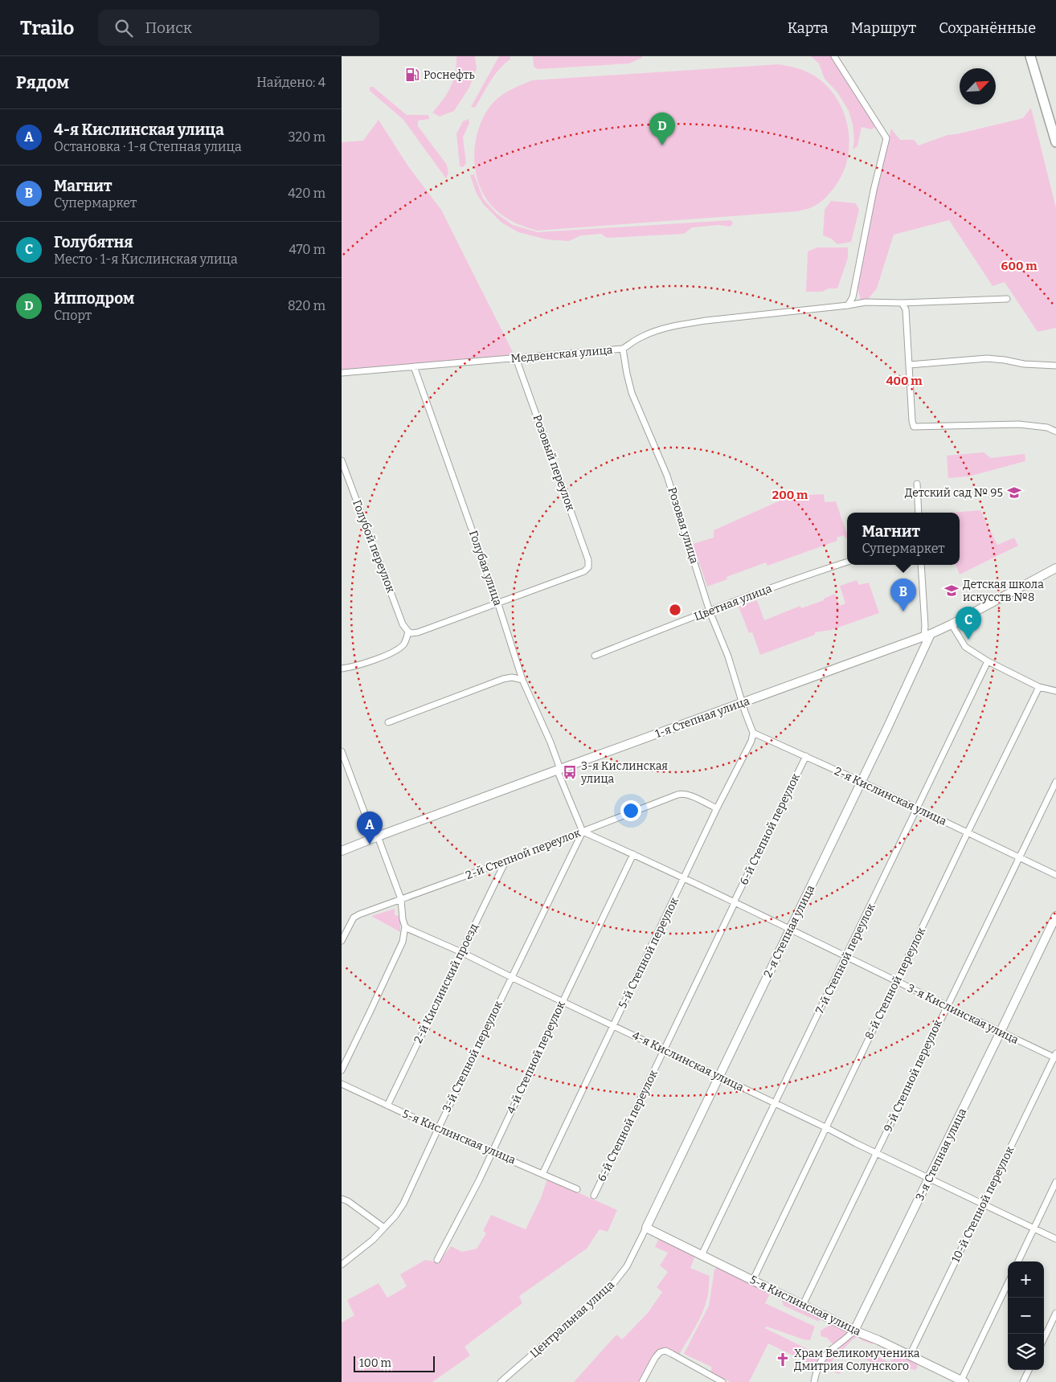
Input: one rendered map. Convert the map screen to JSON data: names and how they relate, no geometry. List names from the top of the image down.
{
  "streets": {
    "street": [
      "Медвенская улица",
      "Розовый переулок",
      "Розовая улица",
      "Голубой переулок",
      "Голубая улица",
      "Цветная улица",
      "1-я Степная улица",
      "2-я Кислинская улица",
      "6-й Степной переулок",
      "2-й Степной переулок",
      "2-я Степная улица",
      "5-й Степной переулок",
      "7-й Степной переулок",
      "2-й Кислинский проезд",
      "8-й Степной переулок",
      "3-я Кислинская улица",
      "3-й Степной переулок",
      "4-й Степной переулок",
      "4-я Кислинская улица",
      "9-й Степной переулок",
      "5-я Кислинская улица",
      "3-я Степная улица",
      "10-й Степной переулок",
      "Центральная улица"
    ]
  },
  "crossings": [
    ["Медвенская улица", "Розовый переулок"],
    ["Медвенская улица", "Розовая улица"],
    ["Медвенская улица", "Голубая улица"],
    ["Розовый переулок", "Голубая улица"],
    ["Розовая улица", "Цветная улица"],
    ["Розовая улица", "1-я Степная улица"],
    ["Голубая улица", "1-я Степная улица"],
    ["1-я Степная улица", "2-я Степная улица"],
    ["2-я Кислинская улица", "6-й Степной переулок"],
    ["2-я Кислинская улица", "2-я Степная улица"],
    ["2-я Кислинская улица", "5-й Степной переулок"],
    ["2-я Кислинская улица", "7-й Степной переулок"],
    ["2-я Кислинская улица", "8-й Степной переулок"],
    ["2-я Кислинская улица", "9-й Степной переулок"],
    ["6-й Степной переулок", "3-я Кислинская улица"],
    ["6-й Степной переулок", "4-я Кислинская улица"],
    ["2-й Степной переулок", "5-й Степной переулок"],
    ["2-й Степной переулок", "2-й Кислинский проезд"],
    ["2-й Степной переулок", "3-я Кислинская улица"],
    ["2-й Степной переулок", "3-й Степной переулок"],
    ["2-я Степная улица", "3-я Кислинская улица"],
    ["2-я Степная улица", "4-я Кислинская улица"],
    ["2-я Степная улица", "5-я Кислинская улица"],
    ["2-я Степная улица", "Центральная улица"],
    ["5-й Степной переулок", "3-я Кислинская улица"],
    ["5-й Степной переулок", "4-я Кислинская улица"],
    ["5-й Степной переулок", "5-я Кислинская улица"],
    ["7-й Степной переулок", "3-я Кислинская улица"],
    ["7-й Степной переулок", "4-я Кислинская улица"],
    ["7-й Степной переулок", "5-я Кислинская улица"],
    ["2-й Кислинский проезд", "4-я Кислинская улица"],
    ["2-й Кислинский проезд", "5-я Кислинская улица"],
    ["8-й Степной переулок", "3-я Кислинская улица"],
    ["8-й Степной переулок", "4-я Кислинская улица"],
    ["8-й Степной переулок", "5-я Кислинская улица"],
    ["3-я Кислинская улица", "3-й Степной переулок"],
    ["3-я Кислинская улица", "4-й Степной переулок"],
    ["3-я Кислинская улица", "9-й Степной переулок"],
    ["3-я Кислинская улица", "3-я Степная улица"],
    ["3-я Кислинская улица", "10-й Степной переулок"],
    ["3-й Степной переулок", "4-я Кислинская улица"],
    ["3-й Степной переулок", "5-я Кислинская улица"],
    ["4-й Степной переулок", "4-я Кислинская улица"],
    ["4-й Степной переулок", "5-я Кислинская улица"],
    ["4-я Кислинская улица", "9-й Степной переулок"],
    ["4-я Кислинская улица", "3-я Степная улица"],
    ["4-я Кислинская улица", "10-й Степной переулок"],
    ["9-й Степной переулок", "5-я Кислинская улица"],
    ["5-я Кислинская улица", "3-я Степная улица"],
    ["5-я Кислинская улица", "10-й Степной переулок"],
    ["5-я Кислинская улица", "Центральная улица"]
  ],
  "places": {
    "fuel station": ["Роснефть"],
    "school or university": ["Детский сад № 95", "Детская школа искусств №8"],
    "bus stop": ["3-я Кислинская улица"],
    "church": ["Храм Великомученика Дмитрия Солунского"]
  },
  "scale_bar": "100 m",
  "north": "top right",
  "page": {
    "header": "Trailo",
    "search": "Поиск",
    "nav": ["Карта", "Маршрут", "Сохранённые"],
    "heading": ["Рядом", "Найдено: 4"],
    "list": [
      {
        "mark": "A",
        "name": "4-я Кислинская улица",
        "note": "Остановка · 1-я Степная улица",
        "value": "320 m"
      },
      {
        "mark": "B",
        "name": "Магнит",
        "note": "Супермаркет",
        "value": "420 m"
      },
      {
        "mark": "C",
        "name": "Голубятня",
        "note": "Место · 1-я Кислинская улица",
        "value": "470 m"
      },
      {
        "mark": "D",
        "name": "Ипподром",
        "note": "Спорт",
        "value": "820 m"
      }
    ],
    "pins": [
      "D",
      "B",
      "C",
      "A"
    ],
    "popup": ["Магнит", "Супермаркет"],
    "map_buttons": ["+", "−"],
    "scale": "100 m"
  },
  "rings": ["600 m", "400 m", "200 m"]
}
